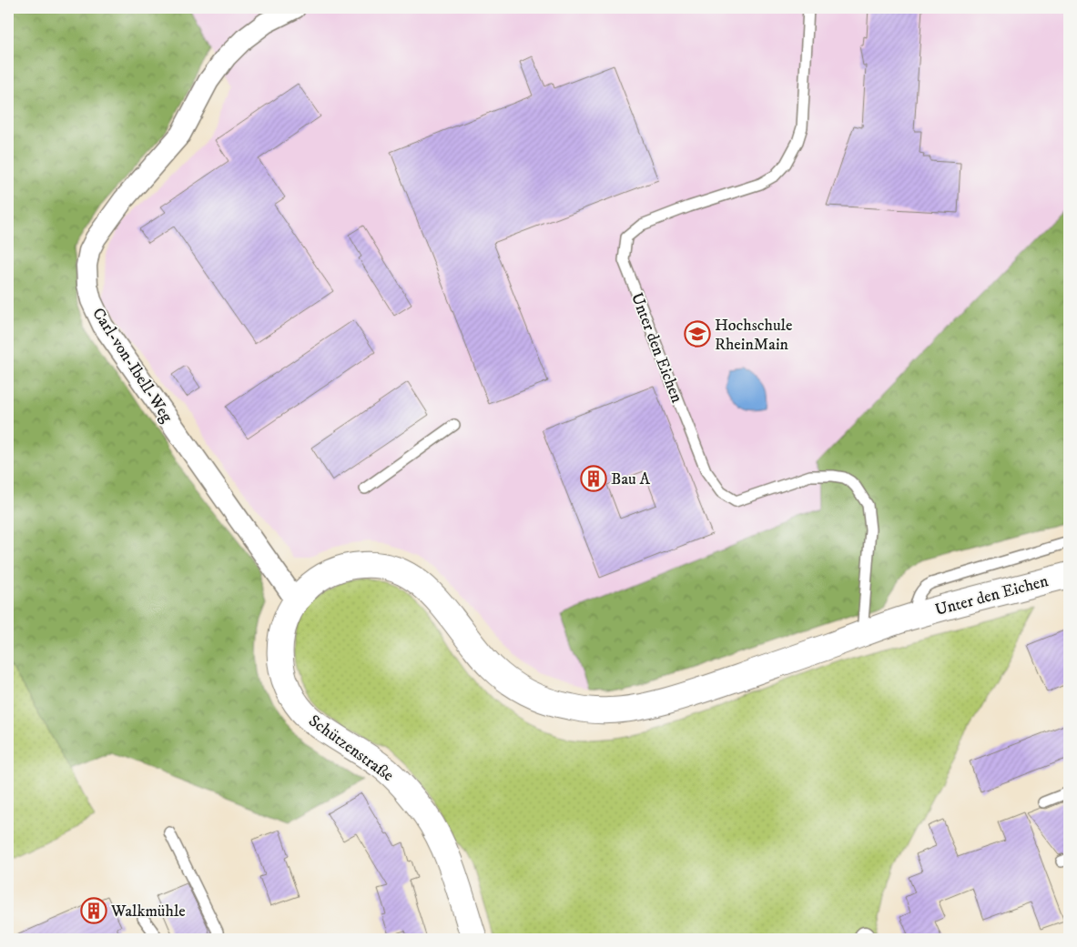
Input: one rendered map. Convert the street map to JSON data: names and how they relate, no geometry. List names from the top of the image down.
{
  "streets": {
    "main road": ["Unter den Eichen", "Schützenstraße"],
    "street": ["Carl-von-Ibell-Weg"]
  },
  "crossings": [
    ["Unter den Eichen", "Carl-von-Ibell-Weg"],
    ["Unter den Eichen", "Schützenstraße"],
    ["Carl-von-Ibell-Weg", "Schützenstraße"]
  ],
  "places": {
    "school or university": ["Hochschule RheinMain"],
    "building": ["Bau A", "Walkmühle"]
  }
}
